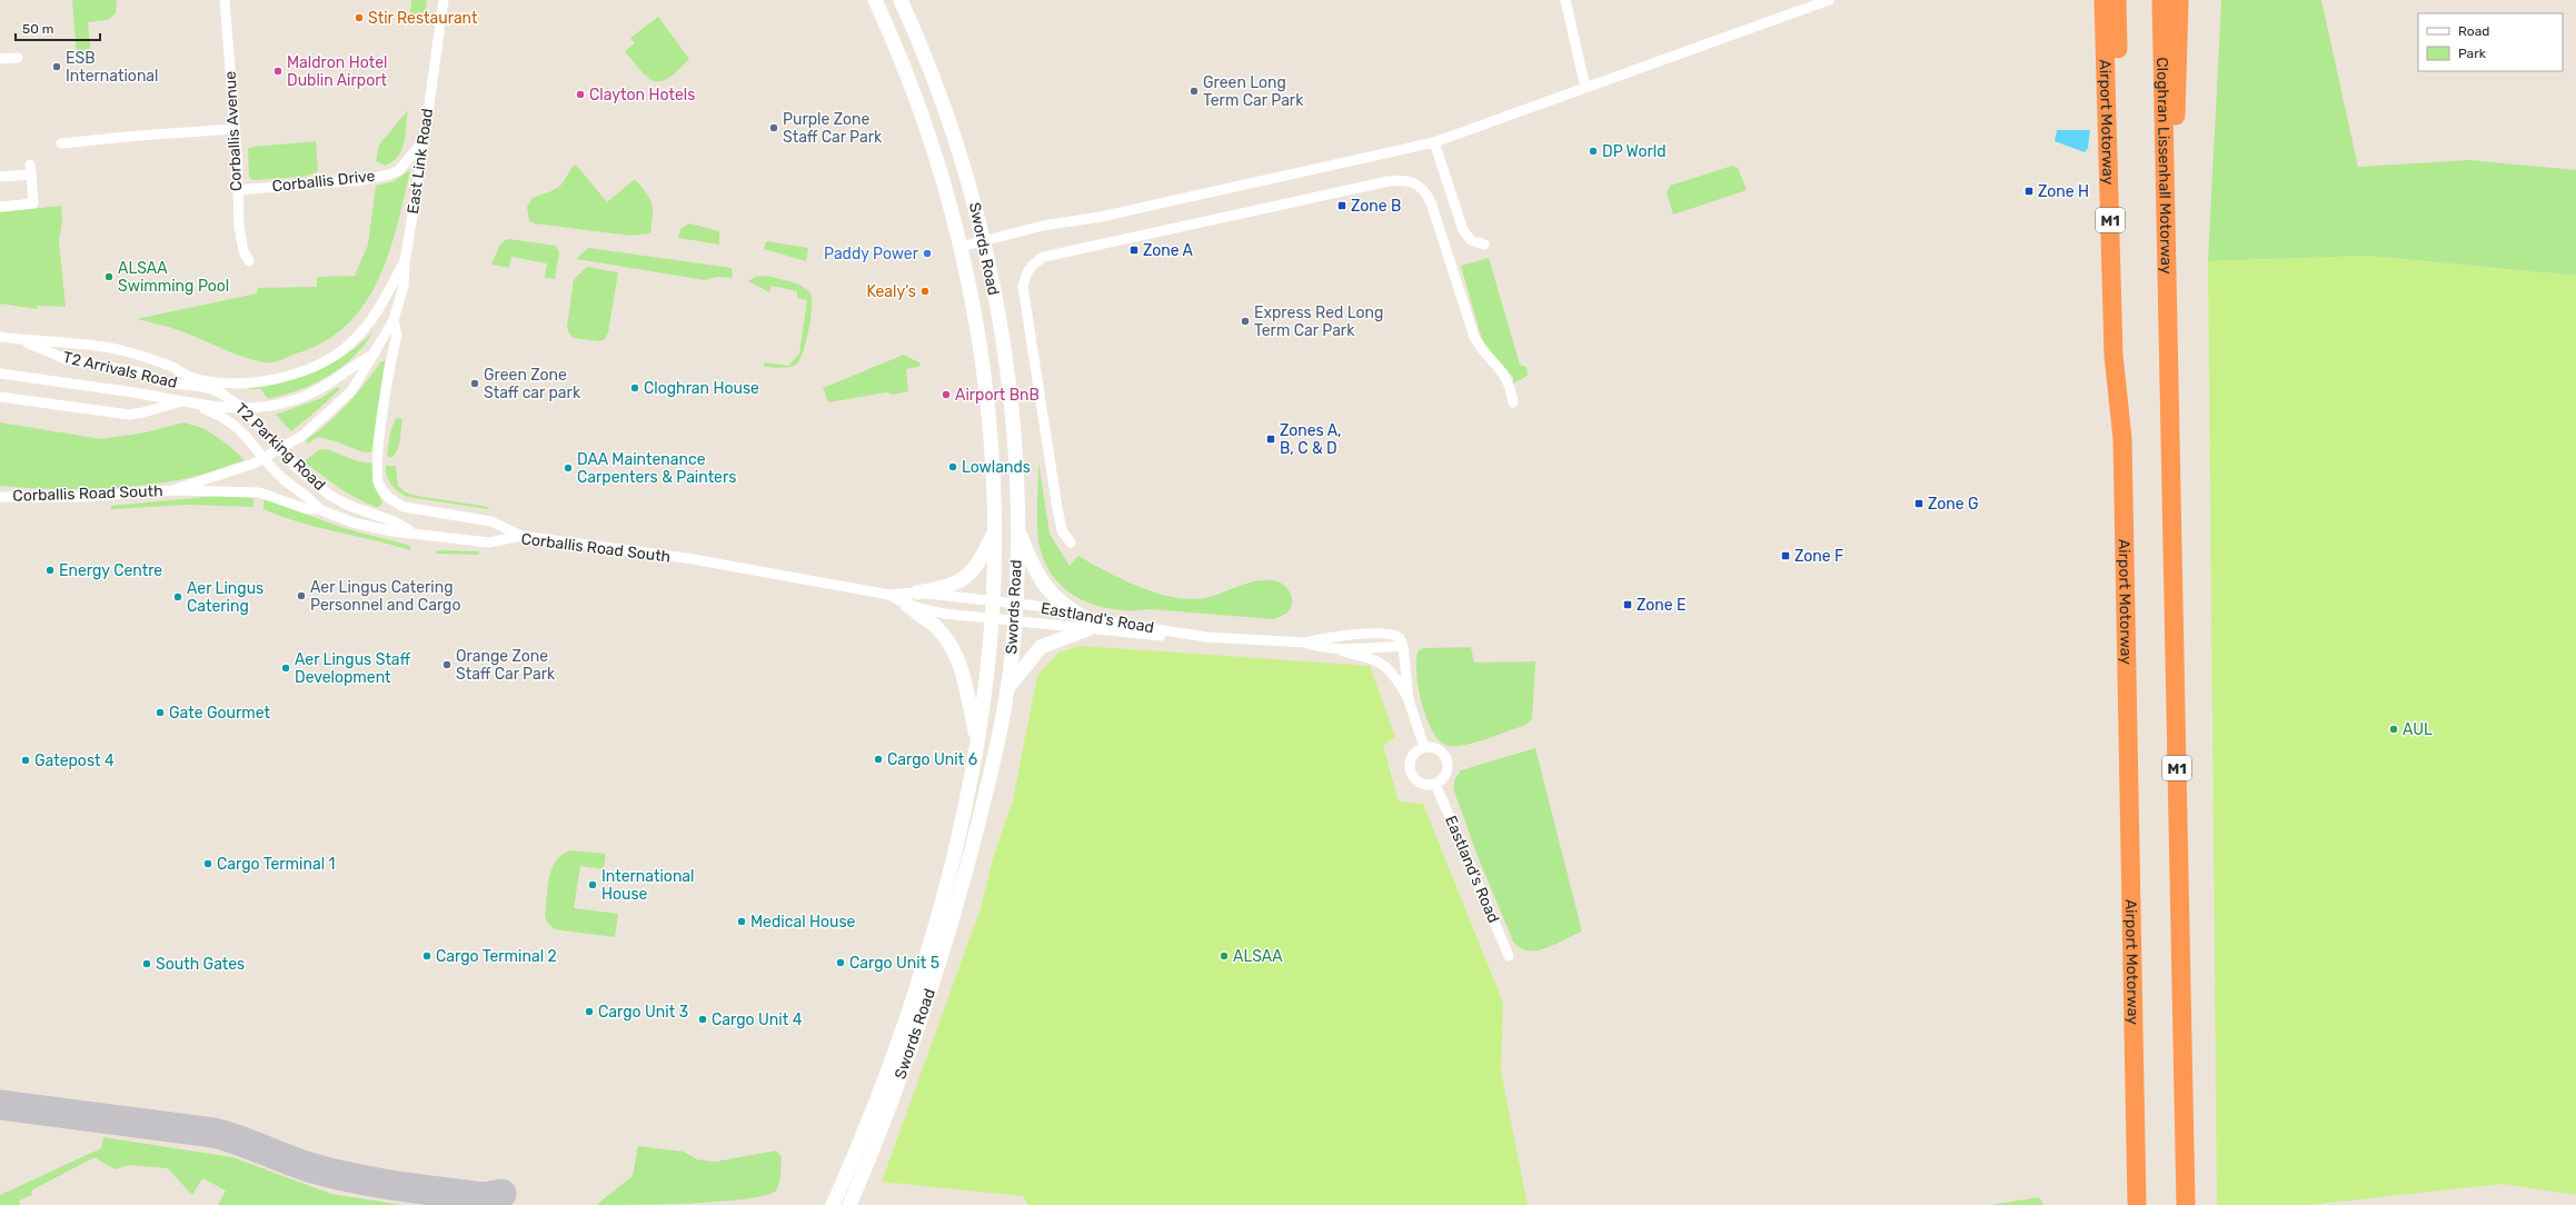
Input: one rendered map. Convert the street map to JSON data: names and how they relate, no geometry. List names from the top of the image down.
{
  "streets": {
    "highway": ["Airport Motorway", "Cloghran Lissenhall Motorway", "M1"],
    "main road": ["Swords Road"],
    "street": [
      "Corballis Avenue",
      "East Link Road",
      "Corballis Drive",
      "T2 Arrivals Road",
      "T2 Parking Road",
      "Corballis Road South",
      "Eastland's Road"
    ]
  },
  "crossings": [
    ["Airport Motorway", "M1"],
    ["Corballis Avenue", "Corballis Drive"],
    ["East Link Road", "Corballis Drive"],
    ["East Link Road", "T2 Arrivals Road"],
    ["East Link Road", "T2 Parking Road"],
    ["East Link Road", "Corballis Road South"],
    ["Cloghran Lissenhall Motorway", "M1"],
    ["Swords Road", "Corballis Road South"],
    ["Swords Road", "Eastland's Road"],
    ["T2 Arrivals Road", "T2 Parking Road"],
    ["T2 Parking Road", "Corballis Road South"],
    ["Corballis Road South", "Eastland's Road"]
  ],
  "places": {
    "other": [
      "Stir Restaurant",
      "ESB International",
      "Maldron Hotel Dublin Airport",
      "Green Long Term Car Park",
      "Clayton Hotels",
      "Purple Zone Staff Car Park",
      "DP World",
      "Paddy Power",
      "ALSAA Swimming Pool",
      "Kealy’s",
      "Express Red Long Term Car Park",
      "Green Zone Staff car park",
      "Cloghran House",
      "Airport BnB",
      "Lowlands",
      "DAA Maintenance Carpenters & Painters",
      "Energy Centre",
      "Aer Lingus Catering Personnel and Cargo",
      "Aer Lingus Catering",
      "Orange Zone Staff Car Park",
      "Aer Lingus Staff Development",
      "Gate Gourmet",
      "AUL",
      "Cargo Unit 6",
      "Gatepost 4",
      "Cargo Terminal 1",
      "International House",
      "Medical House",
      "Cargo Terminal 2",
      "ALSAA",
      "Cargo Unit 5",
      "South Gates",
      "Cargo Unit 3",
      "Cargo Unit 4"
    ],
    "transit": [
      "Zone H",
      "Zone B",
      "Zone A",
      "Zones A, B, C & D",
      "Zone G",
      "Zone F",
      "Zone E"
    ]
  },
  "legend": ["Road", "Park"],
  "scale_bar": "50 m"
}
